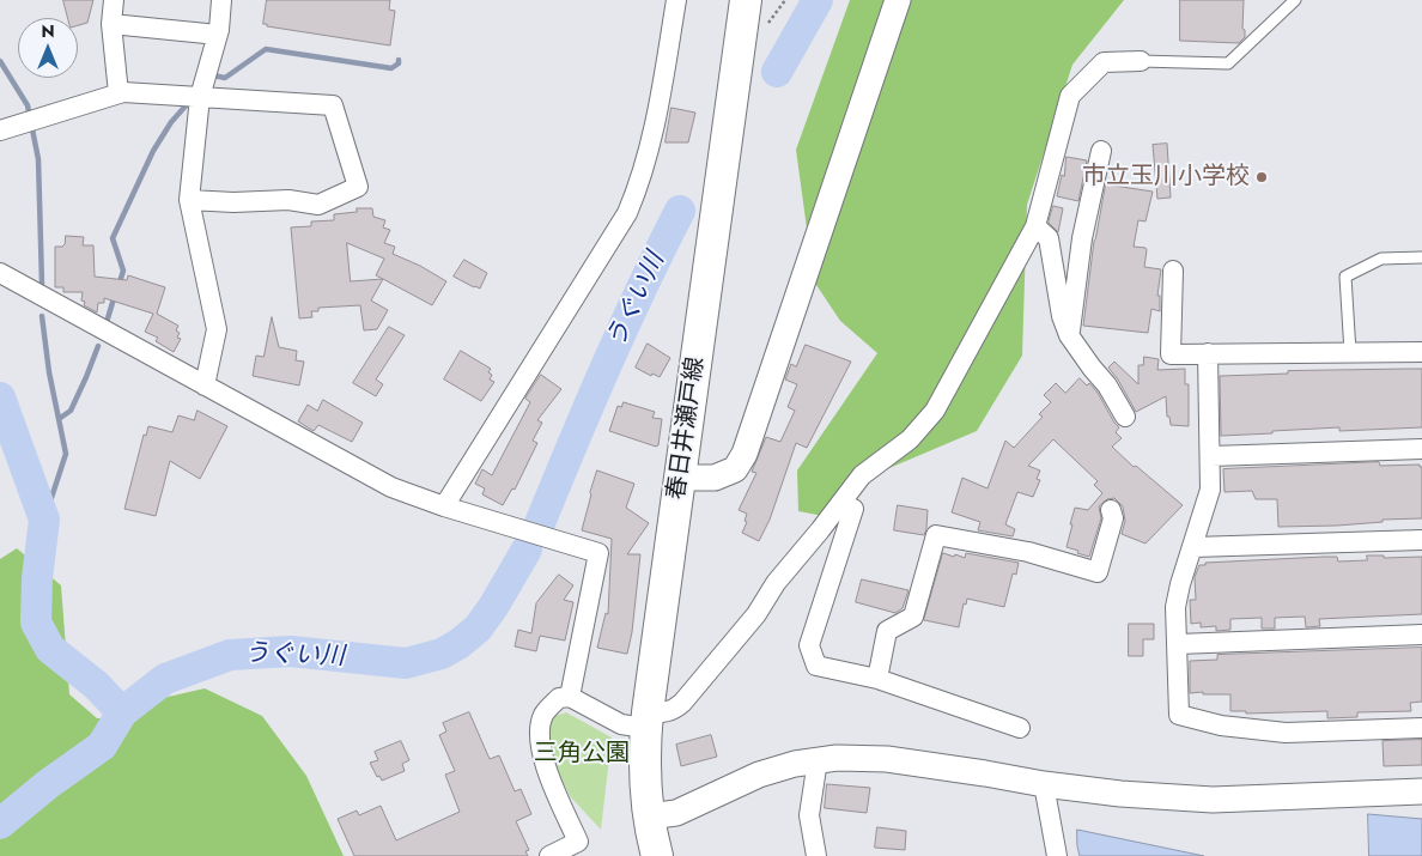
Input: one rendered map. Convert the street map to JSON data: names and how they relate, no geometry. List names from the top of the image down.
{
  "streets": {
    "main road": ["春日井瀬戸線"]
  },
  "water": ["うぐい川"],
  "parks": ["三角公園"],
  "places": ["市立玉川小学校"],
  "north": "top"
}
